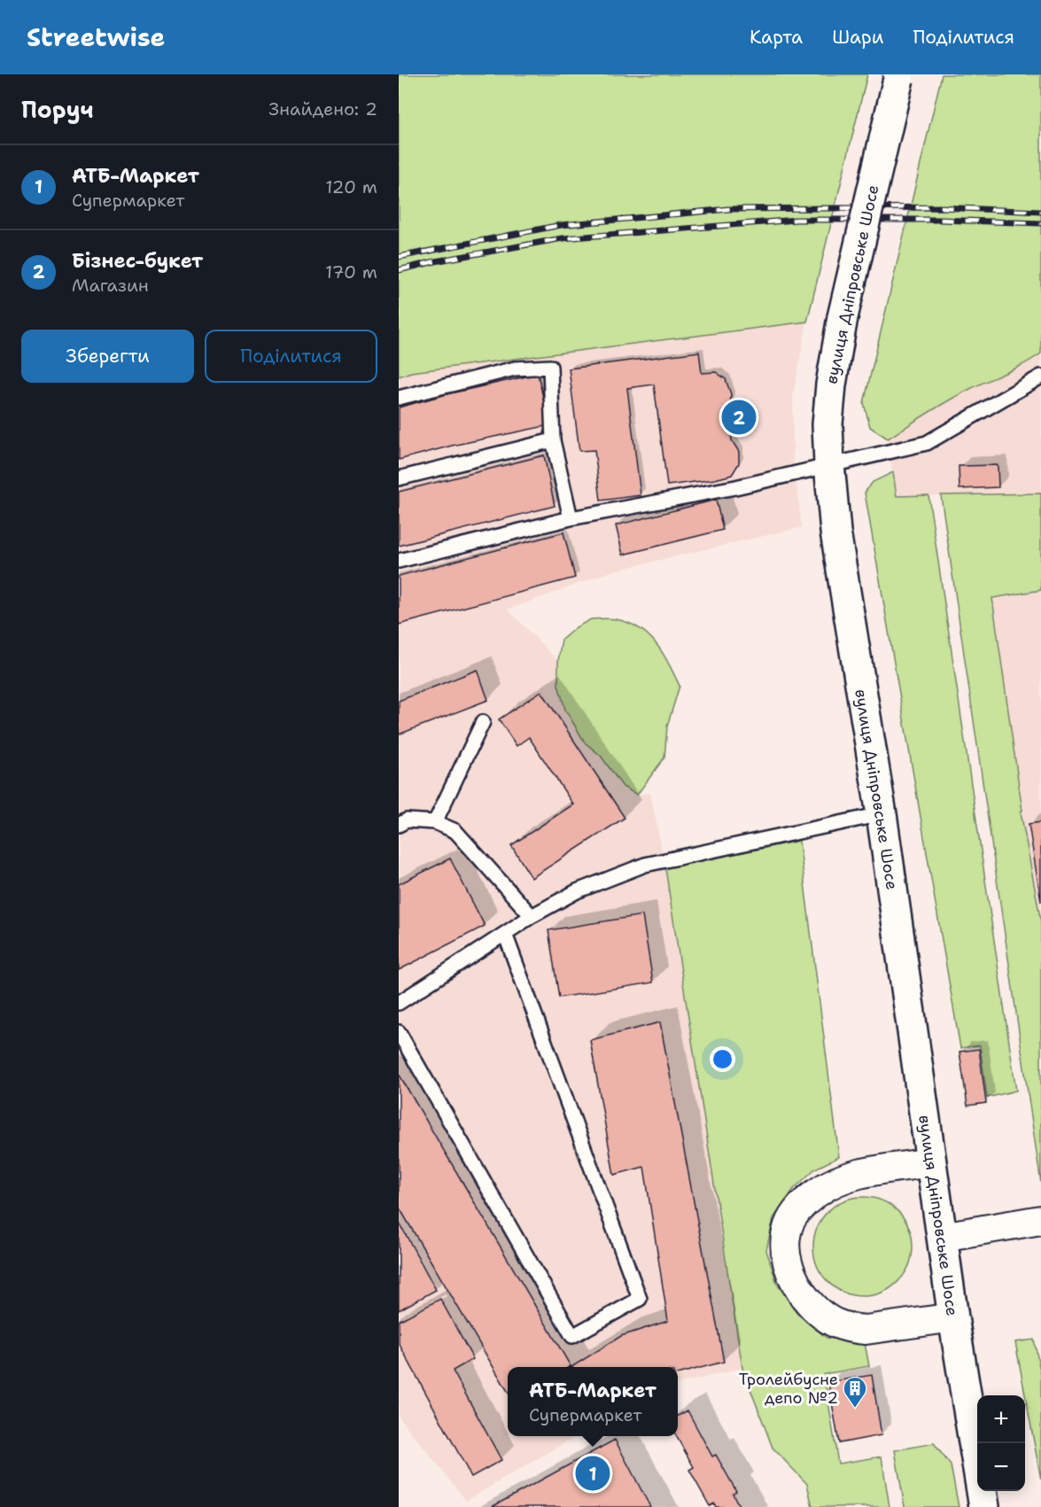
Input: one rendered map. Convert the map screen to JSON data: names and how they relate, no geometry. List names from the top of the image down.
{
  "streets": {
    "main road": ["вулиця Дніпровське Шосе"]
  },
  "places": {
    "building": ["Тролейбусне депо №2"]
  },
  "page": {
    "header": "Streetwise",
    "nav": ["Карта", "Шари", "Поділитися"],
    "heading": ["Поруч", "Знайдено: 2"],
    "list": [
      {
        "mark": "1",
        "name": "АТБ-Маркет",
        "note": "Супермаркет",
        "value": "120 m"
      },
      {
        "mark": "2",
        "name": "Бізнес-букет",
        "note": "Магазин",
        "value": "170 m"
      }
    ],
    "buttons": ["Зберегти", "Поділитися"],
    "pins": ["2", "1"],
    "popup": ["АТБ-Маркет", "Супермаркет"],
    "map_buttons": ["+", "−"]
  }
}
